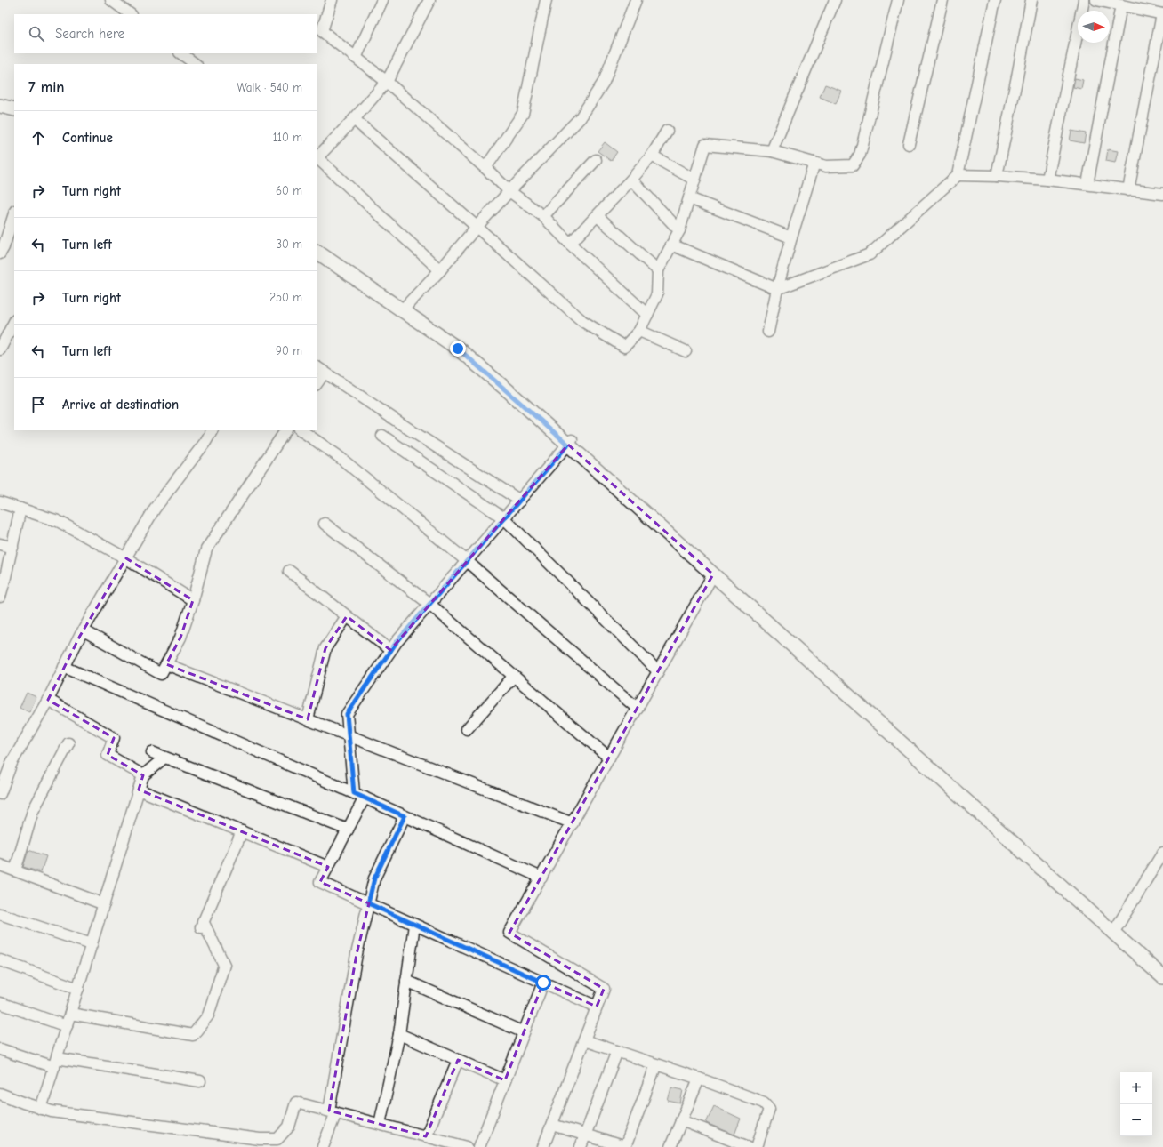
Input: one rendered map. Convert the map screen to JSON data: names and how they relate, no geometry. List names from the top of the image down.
{
  "north": "right",
  "page": {
    "search": "Search here",
    "heading": ["7 min", "Walk · 540 m"],
    "list": [
      ["Continue", "110 m"],
      ["Turn right", "60 m"],
      ["Turn left", "30 m"],
      ["Turn right", "250 m"],
      ["Turn left", "90 m"],
      "Arrive at destination"
    ],
    "map_buttons": ["+", "−"]
  }
}
